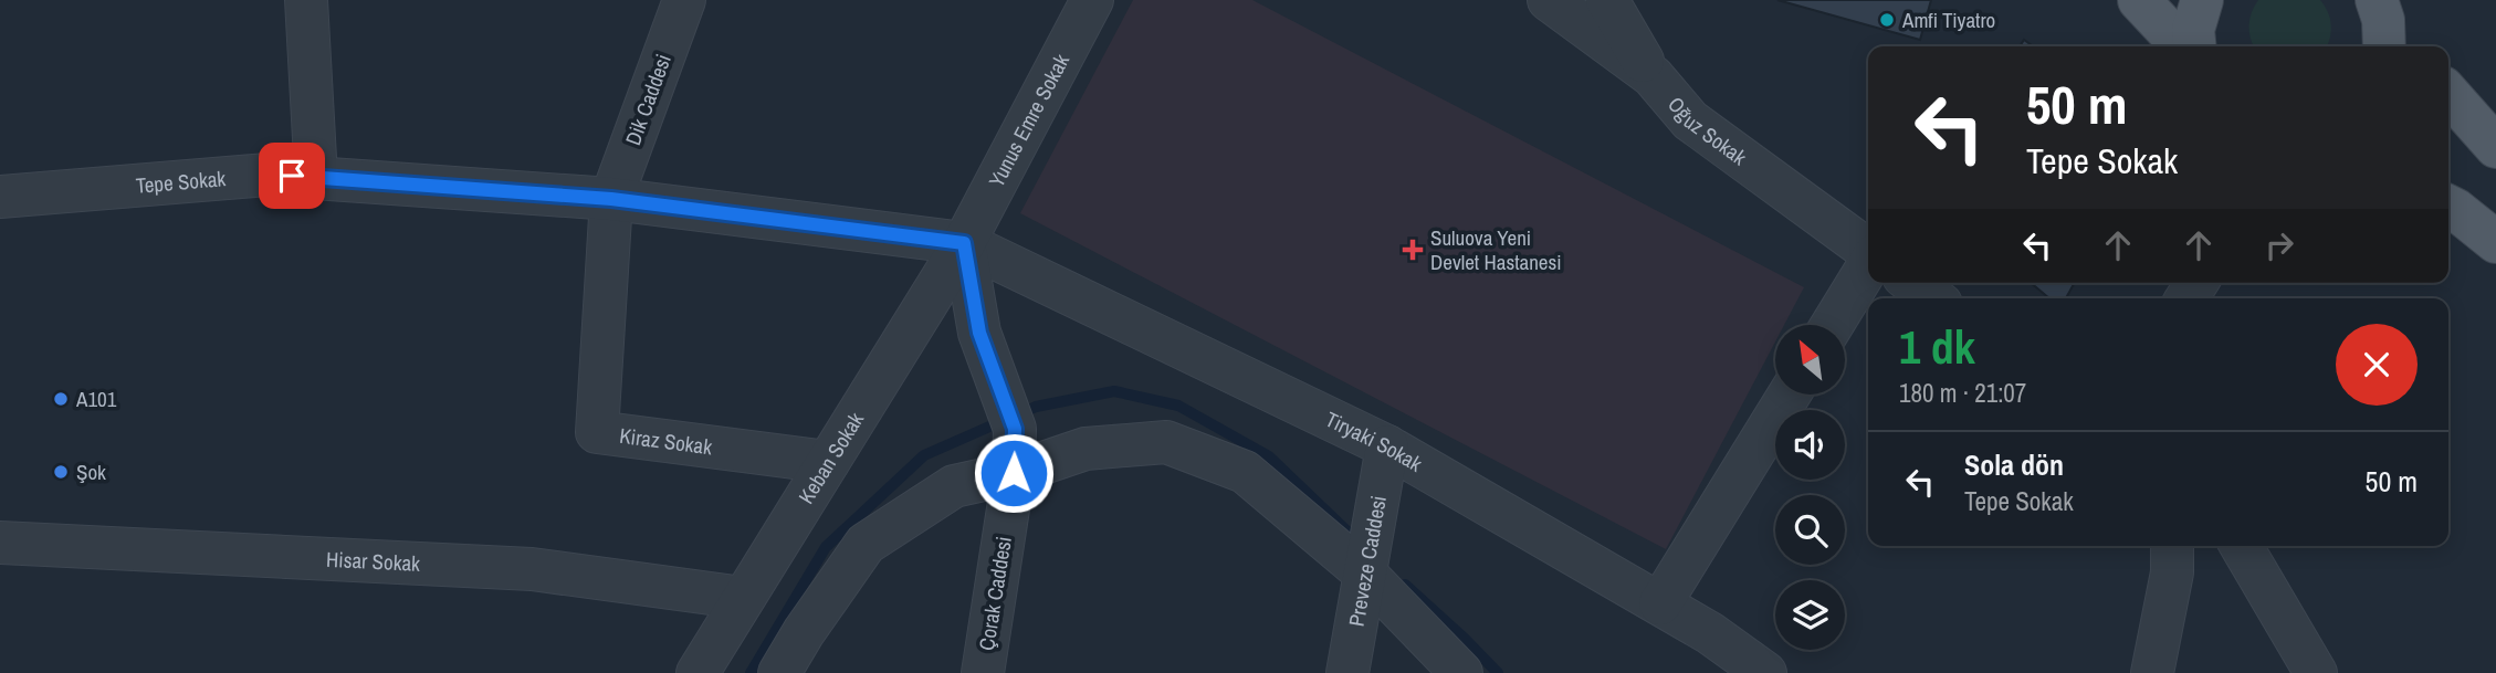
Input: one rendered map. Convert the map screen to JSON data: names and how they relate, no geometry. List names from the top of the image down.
{
  "streets": {
    "street": [
      "Dik Caddesi",
      "Yunus Emre Sokak",
      "Oğuz Sokak",
      "Tepe Sokak",
      "Kiraz Sokak",
      "Tiryaki Sokak",
      "Keban Sokak",
      "Hisar Sokak",
      "Preveze Caddesi",
      "Çorak Caddesi"
    ]
  },
  "crossings": [
    ["Dik Caddesi", "Tepe Sokak"],
    ["Dik Caddesi", "Kiraz Sokak"],
    ["Yunus Emre Sokak", "Tepe Sokak"],
    ["Yunus Emre Sokak", "Tiryaki Sokak"],
    ["Yunus Emre Sokak", "Keban Sokak"],
    ["Yunus Emre Sokak", "Çorak Caddesi"],
    ["Tepe Sokak", "Kiraz Sokak"],
    ["Tepe Sokak", "Tiryaki Sokak"],
    ["Tepe Sokak", "Keban Sokak"],
    ["Tepe Sokak", "Çorak Caddesi"],
    ["Kiraz Sokak", "Keban Sokak"],
    ["Tiryaki Sokak", "Keban Sokak"],
    ["Tiryaki Sokak", "Preveze Caddesi"],
    ["Tiryaki Sokak", "Çorak Caddesi"],
    ["Keban Sokak", "Hisar Sokak"],
    ["Keban Sokak", "Çorak Caddesi"]
  ],
  "places": {
    "other": ["Amfi Tiyatro", "A101", "Şok"],
    "health": ["Suluova Yeni Devlet Hastanesi"]
  },
  "north": "top left",
  "page": {
    "turn": ["50 m", "Tepe Sokak"],
    "heading": ["1 dk", "180 m · 21:07"],
    "list": [
      {
        "name": "Sola dön",
        "note": "Tepe Sokak",
        "value": "50 m"
      }
    ]
  }
}
